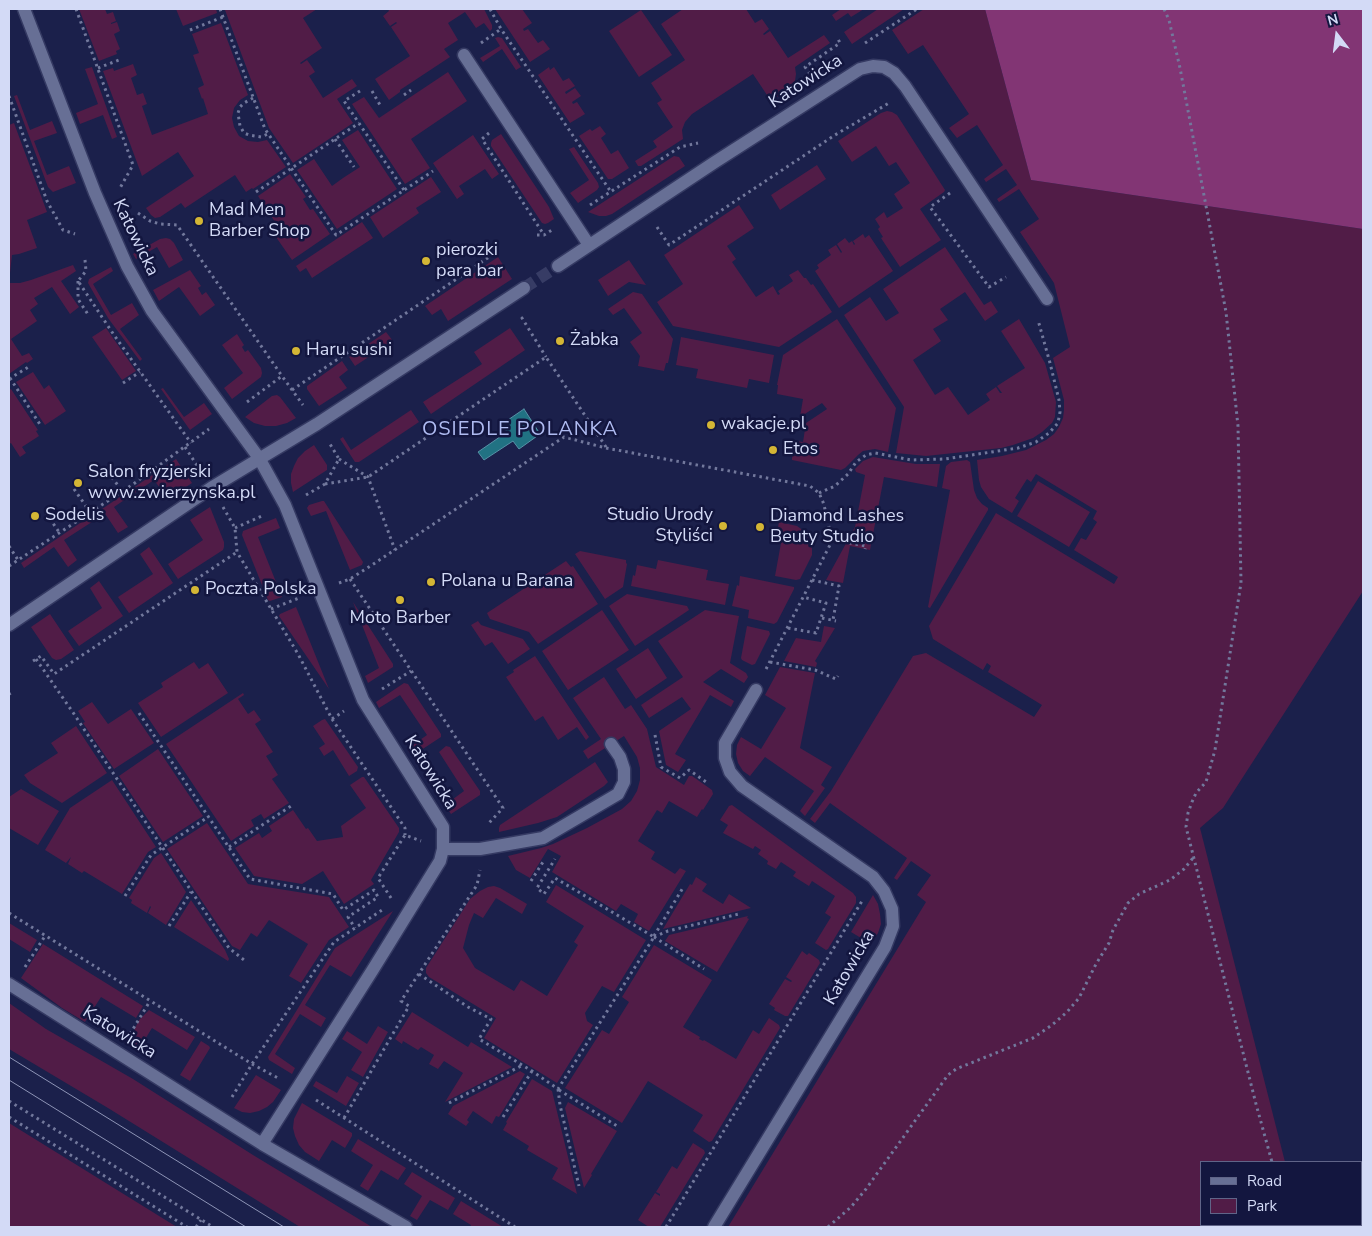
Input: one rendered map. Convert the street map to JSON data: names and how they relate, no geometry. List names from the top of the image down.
{
  "streets": {
    "street": ["Katowicka"]
  },
  "districts": ["OSIEDLE POLANKA"],
  "places": [
    "Mad Men Barber Shop",
    "pierozki para bar",
    "Żabka",
    "Haru sushi",
    "wakacje.pl",
    "Etos",
    "Salon fryzjerski www.zwierzynska.pl",
    "Sodelis",
    "Studio Urody Styliści",
    "Diamond Lashes Beuty Studio",
    "Polana u Barana",
    "Poczta Polska",
    "Moto Barber"
  ],
  "legend": ["Road", "Park"],
  "north": "top"
}
